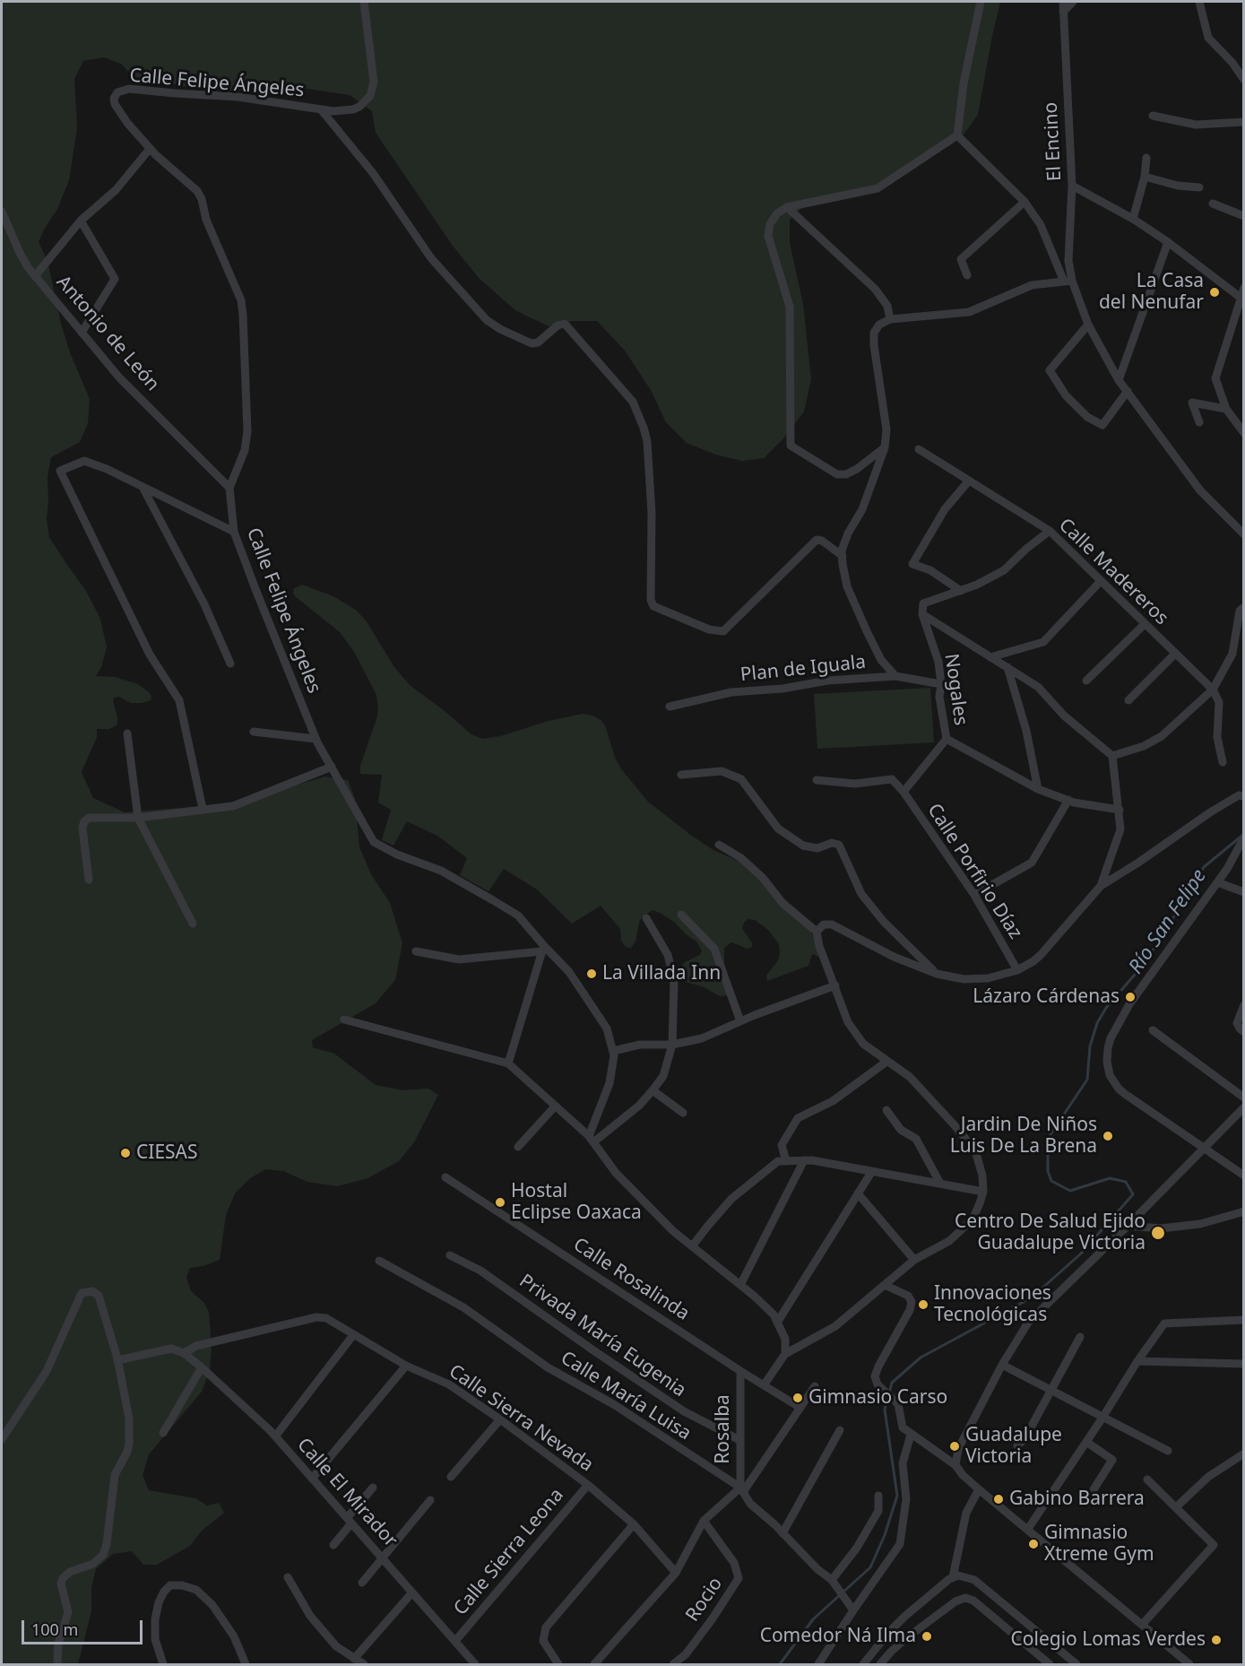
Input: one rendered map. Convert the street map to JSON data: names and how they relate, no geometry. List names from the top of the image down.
{
  "streets": {
    "street": [
      "Calle Felipe Ángeles",
      "El Encino",
      "Antonio de León",
      "Calle Madereros",
      "Plan de Iguala",
      "Nogales",
      "Calle Porfirio Díaz",
      "Calle Rosalinda",
      "Privada María Eugenia",
      "Calle María Luisa",
      "Calle Sierra Nevada",
      "Rosalba",
      "Calle El Mirador",
      "Calle Sierra Leona",
      "Rocio"
    ]
  },
  "crossings": [
    ["Calle Felipe Ángeles", "Antonio de León"],
    ["Plan de Iguala", "Nogales"],
    ["Calle Rosalinda", "Rosalba"],
    ["Privada María Eugenia", "Rosalba"],
    ["Calle María Luisa", "Rosalba"],
    ["Calle Sierra Nevada", "Calle El Mirador"],
    ["Calle Sierra Nevada", "Calle Sierra Leona"],
    ["Calle El Mirador", "Calle Sierra Leona"]
  ],
  "water": ["Río San Felipe"],
  "places": [
    "La Casa del Nenufar",
    "La Villada Inn",
    "Lázaro Cárdenas",
    "Jardin De Niños Luis De La Brena",
    "CIESAS",
    "Hostal Eclipse Oaxaca",
    "Centro De Salud Ejido Guadalupe Victoria",
    "Innovaciones Tecnológicas",
    "Gimnasio Carso",
    "Guadalupe Victoria",
    "Gabino Barrera",
    "Gimnasio Xtreme Gym",
    "Comedor Ná Ilma",
    "Colegio Lomas Verdes"
  ],
  "scale_bar": "100 m"
}
